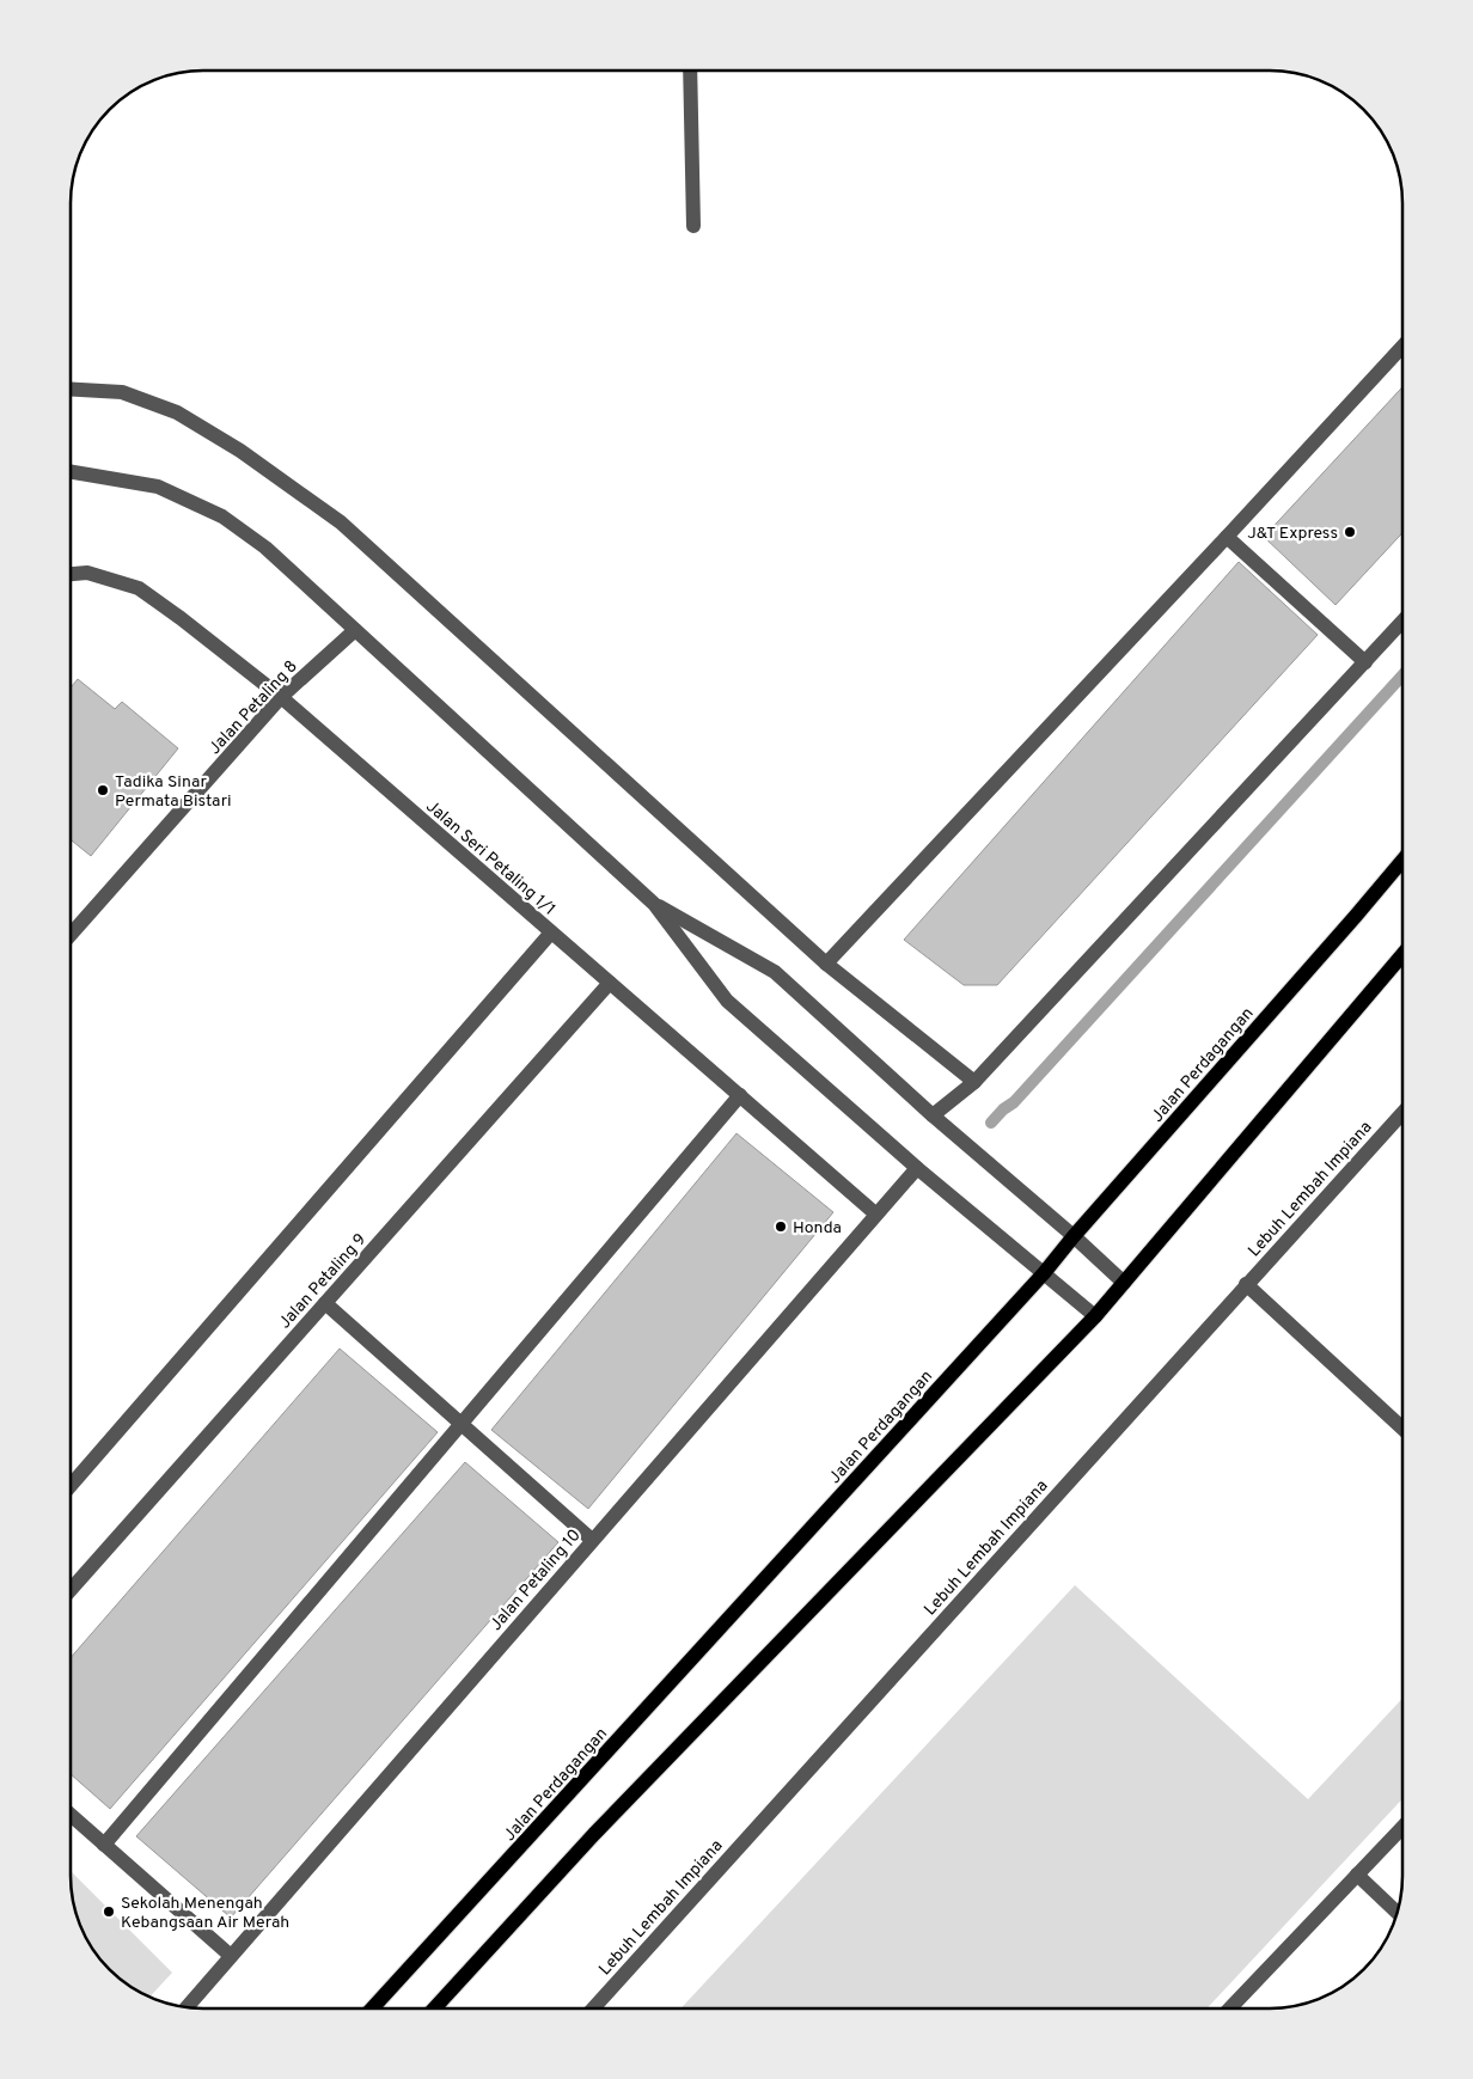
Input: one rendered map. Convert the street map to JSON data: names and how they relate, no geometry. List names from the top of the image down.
{
  "streets": {
    "main road": ["Jalan Perdagangan"],
    "street": [
      "Jalan Petaling 8",
      "Jalan Seri Petaling 1/1",
      "Lebuh Lembah Impiana",
      "Jalan Petaling 9",
      "Jalan Petaling 10"
    ]
  },
  "crossings": [
    ["Jalan Petaling 8", "Jalan Seri Petaling 1/1"],
    ["Jalan Seri Petaling 1/1", "Jalan Petaling 9"],
    ["Jalan Seri Petaling 1/1", "Jalan Petaling 10"]
  ],
  "places": [
    "J&T Express",
    "Tadika Sinar Permata Bistari",
    "Honda",
    "Sekolah Menengah Kebangsaan Air Merah"
  ]
}
